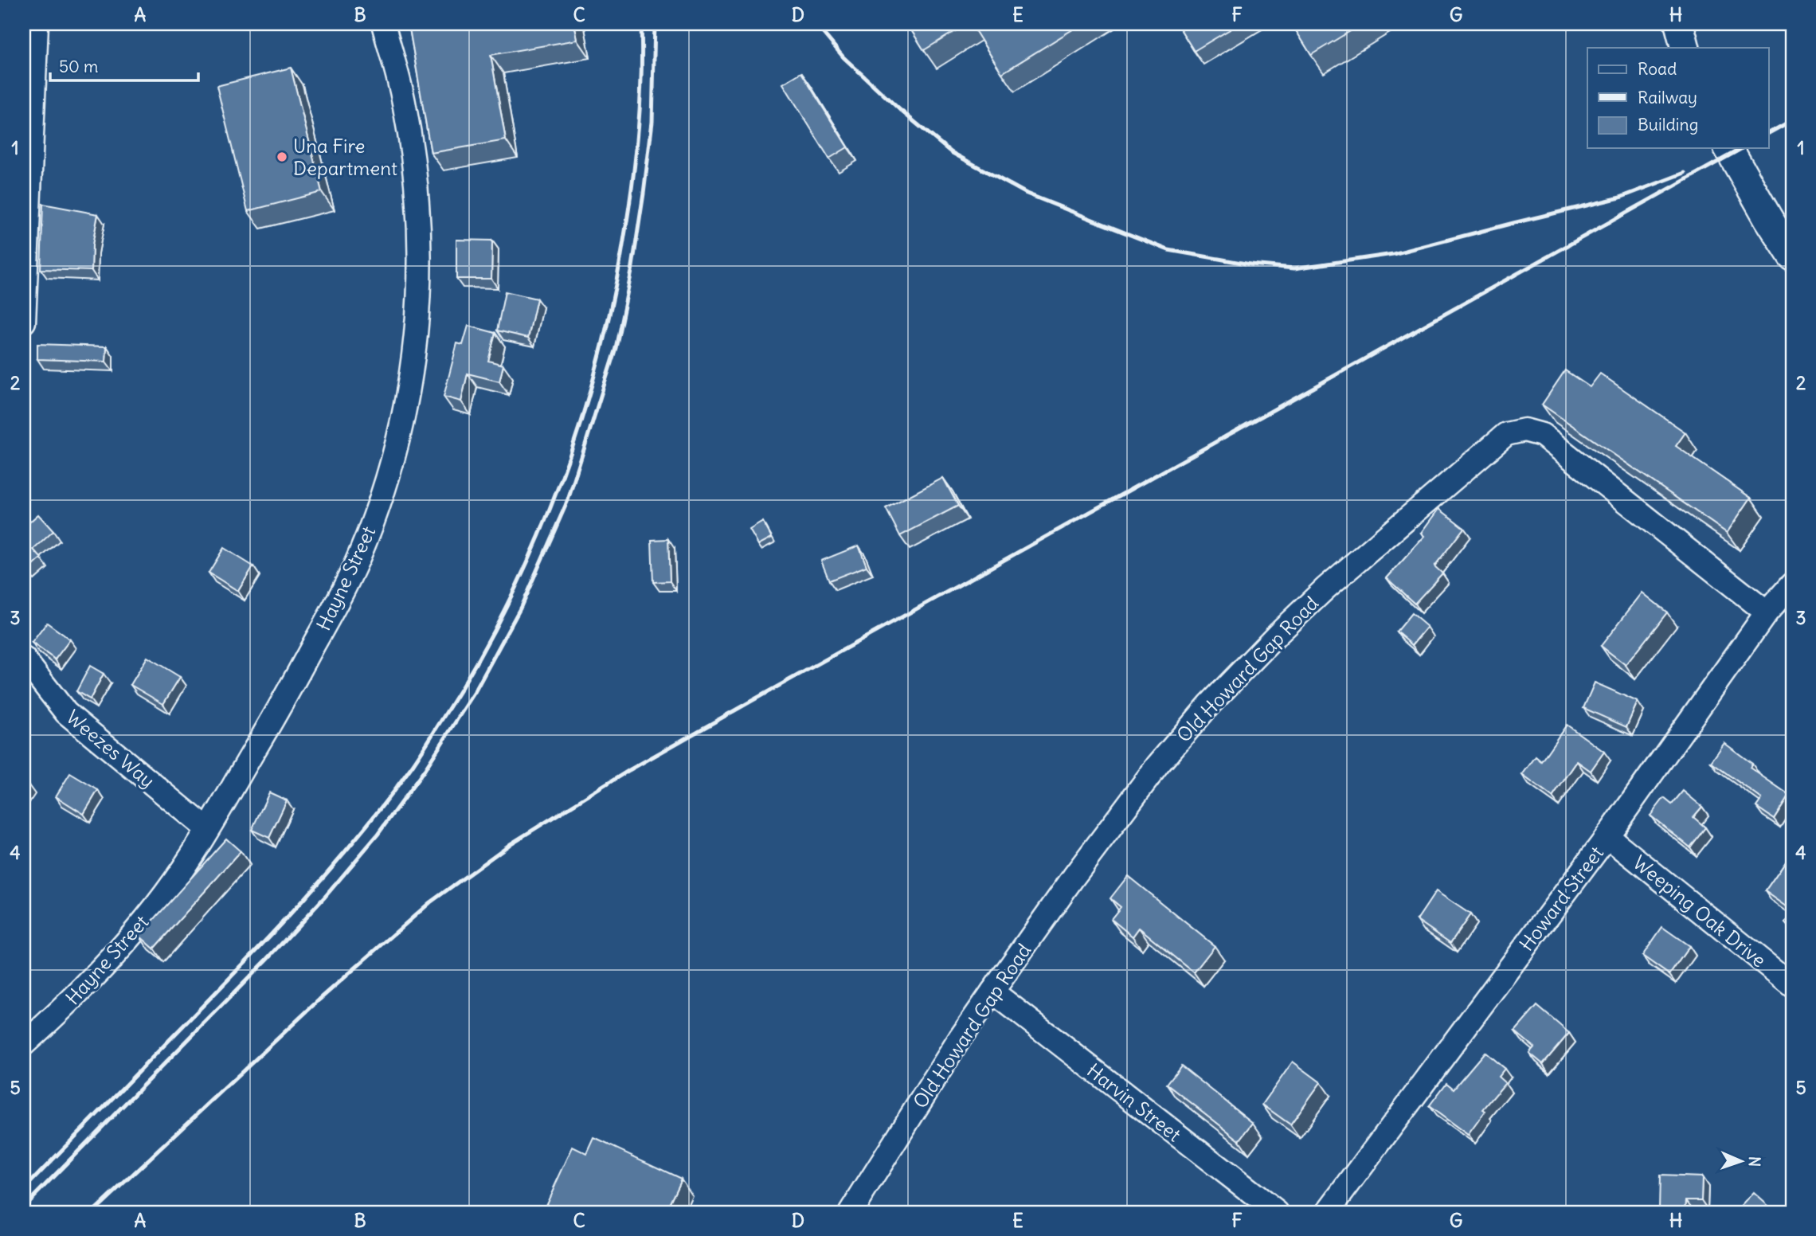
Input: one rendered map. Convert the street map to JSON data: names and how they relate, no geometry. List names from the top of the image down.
{
  "streets": {
    "street": [
      "Hayne Street",
      "Old Howard Gap Road",
      "Weezes Way",
      "Howard Street",
      "Weeping Oak Drive",
      "Harvin Street"
    ]
  },
  "crossings": [
    ["Hayne Street", "Weezes Way"],
    ["Old Howard Gap Road", "Howard Street"],
    ["Old Howard Gap Road", "Harvin Street"],
    ["Howard Street", "Weeping Oak Drive"]
  ],
  "places": ["Una Fire Department"],
  "legend": ["Road", "Railway", "Building"],
  "scale_bar": "50 m",
  "north": "right",
  "grid": {
    "columns": [
      "A",
      "B",
      "C",
      "D",
      "E",
      "F",
      "G",
      "H"
    ],
    "rows": [
      "1",
      "2",
      "3",
      "4",
      "5"
    ]
  }
}
